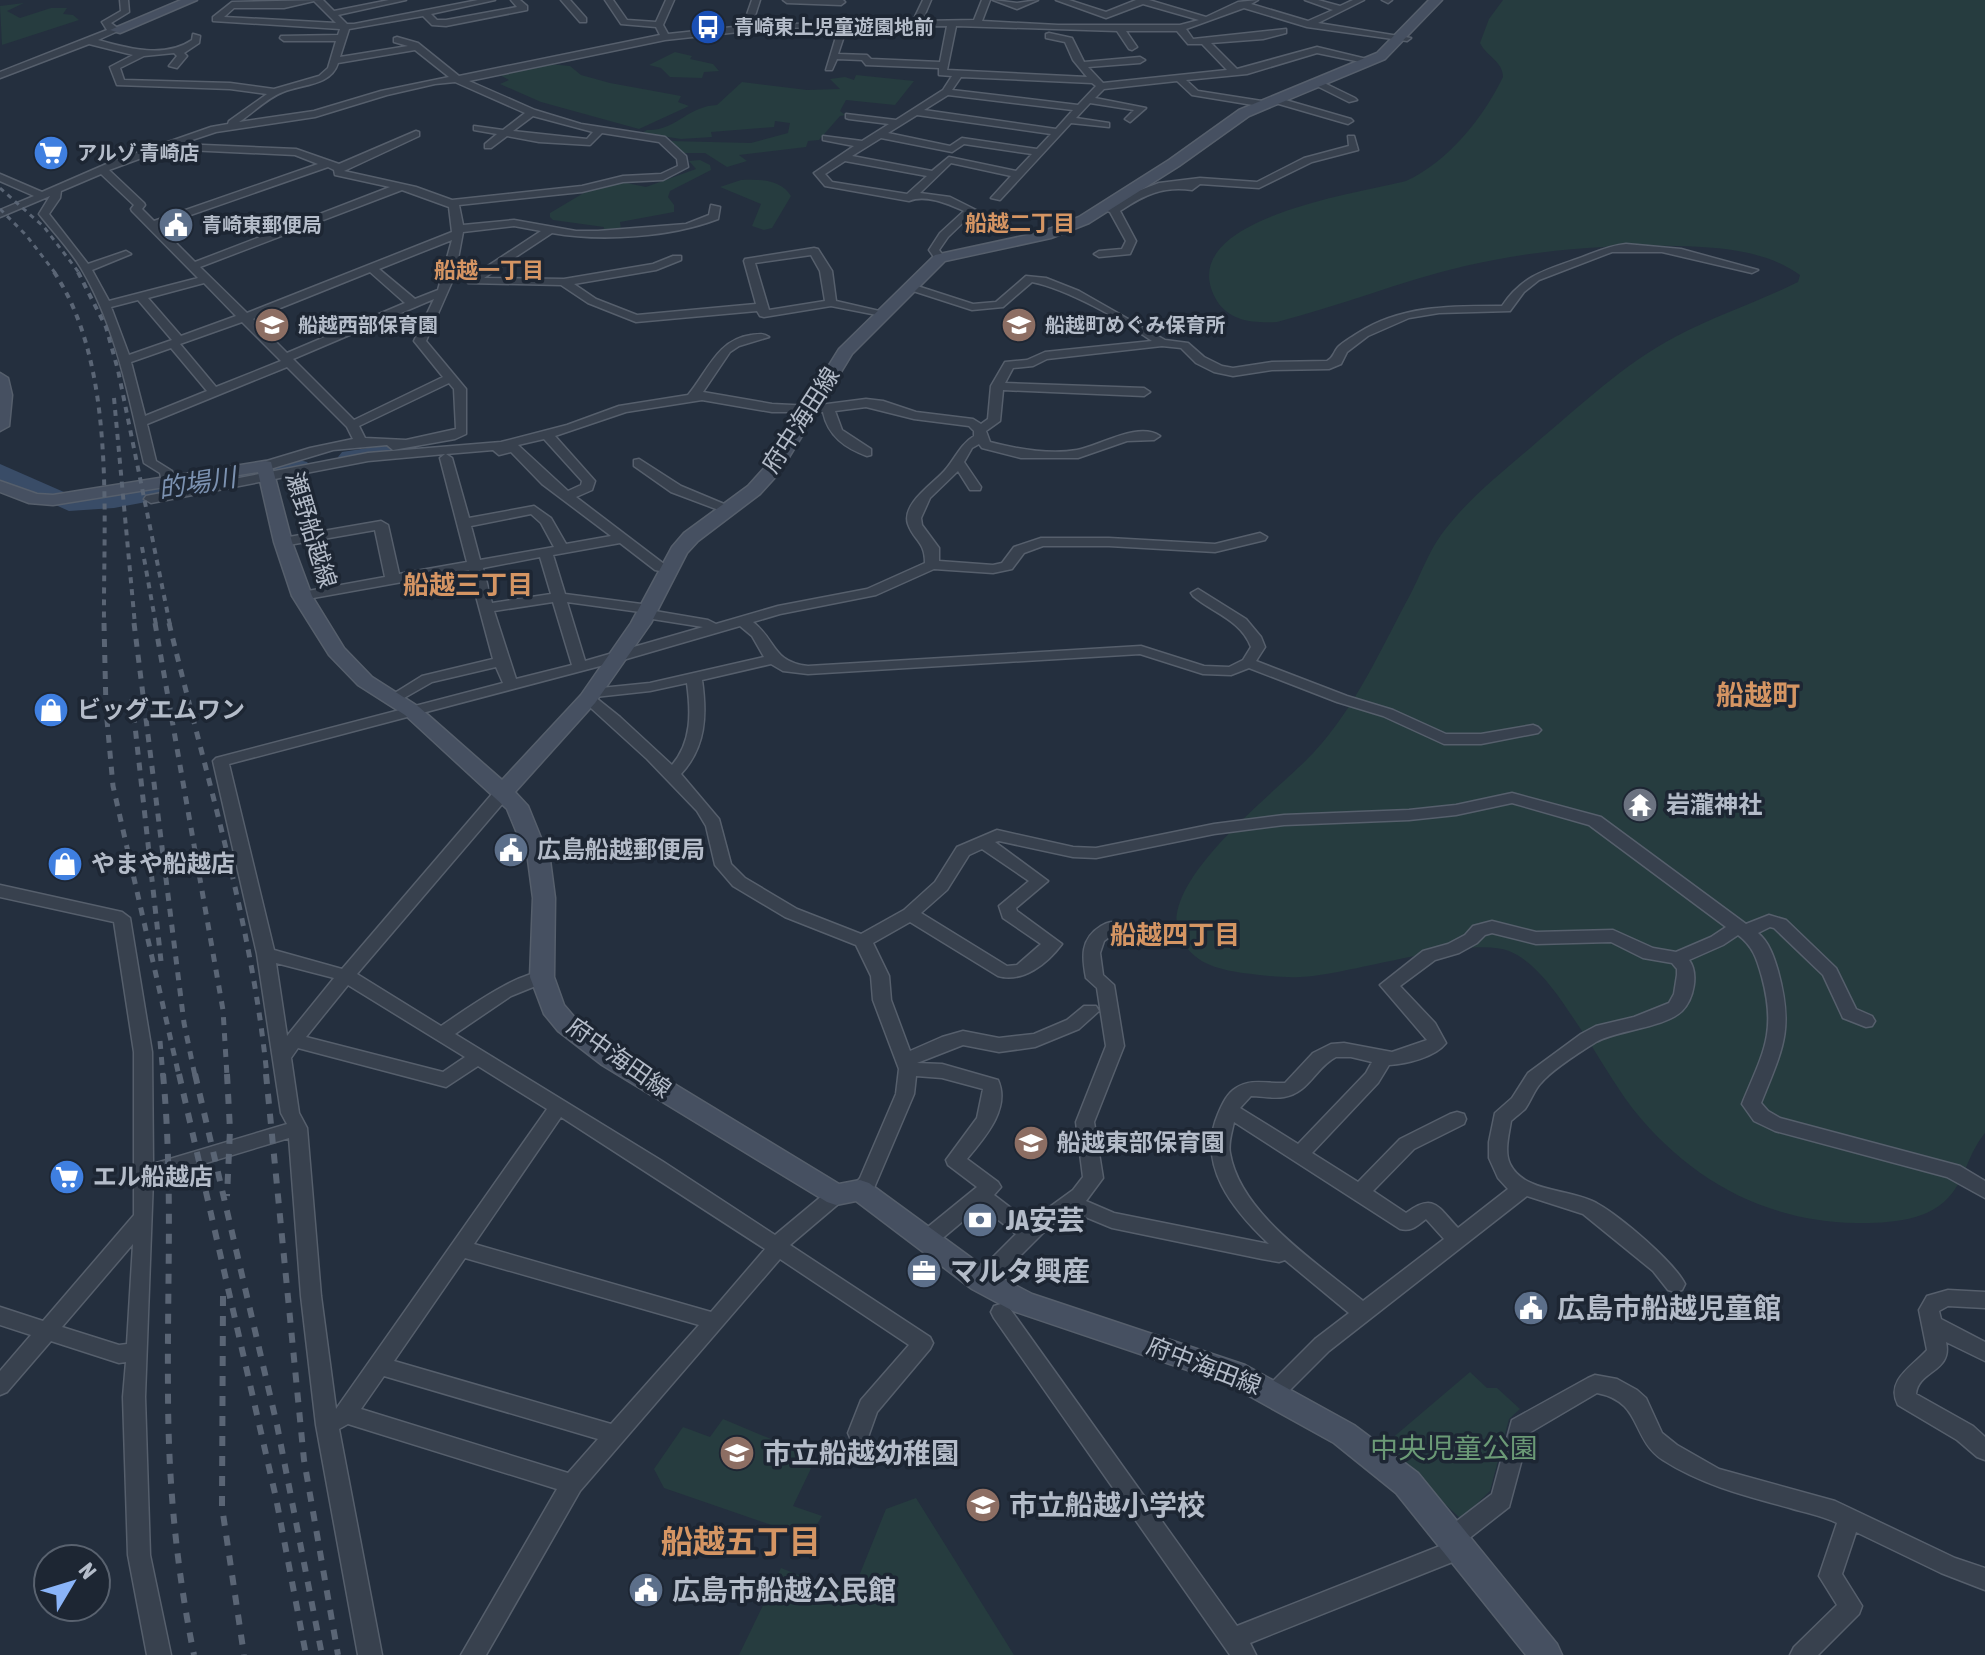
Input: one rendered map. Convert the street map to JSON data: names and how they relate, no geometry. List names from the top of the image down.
{
  "streets": {
    "main road": ["府中海田線", "瀬野船越線"]
  },
  "crossings": [
    ["府中海田線", "瀬野船越線"]
  ],
  "districts": [
    "船越二丁目",
    "船越一丁目",
    "船越三丁目",
    "船越町",
    "船越四丁目",
    "船越五丁目"
  ],
  "water": ["的場川"],
  "parks": ["中央児童公園"],
  "places": {
    "bus stop": ["青崎東上児童遊園地前"],
    "supermarket": ["アルゾ 青崎店", "エル船越店"],
    "public building": [
      "青崎東郵便局",
      "広島船越郵便局",
      "広島市船越児童館",
      "広島市船越公民館"
    ],
    "school or university": [
      "船越西部保育園",
      "船越町めぐみ保育所",
      "船越東部保育園",
      "市立船越幼稚園",
      "市立船越小学校"
    ],
    "shop": ["ビッグエムワン", "やまや船越店"],
    "temple": ["岩瀧神社"],
    "bank": ["JA安芸"],
    "office": ["マルタ興産"]
  },
  "north": "top right"
}
